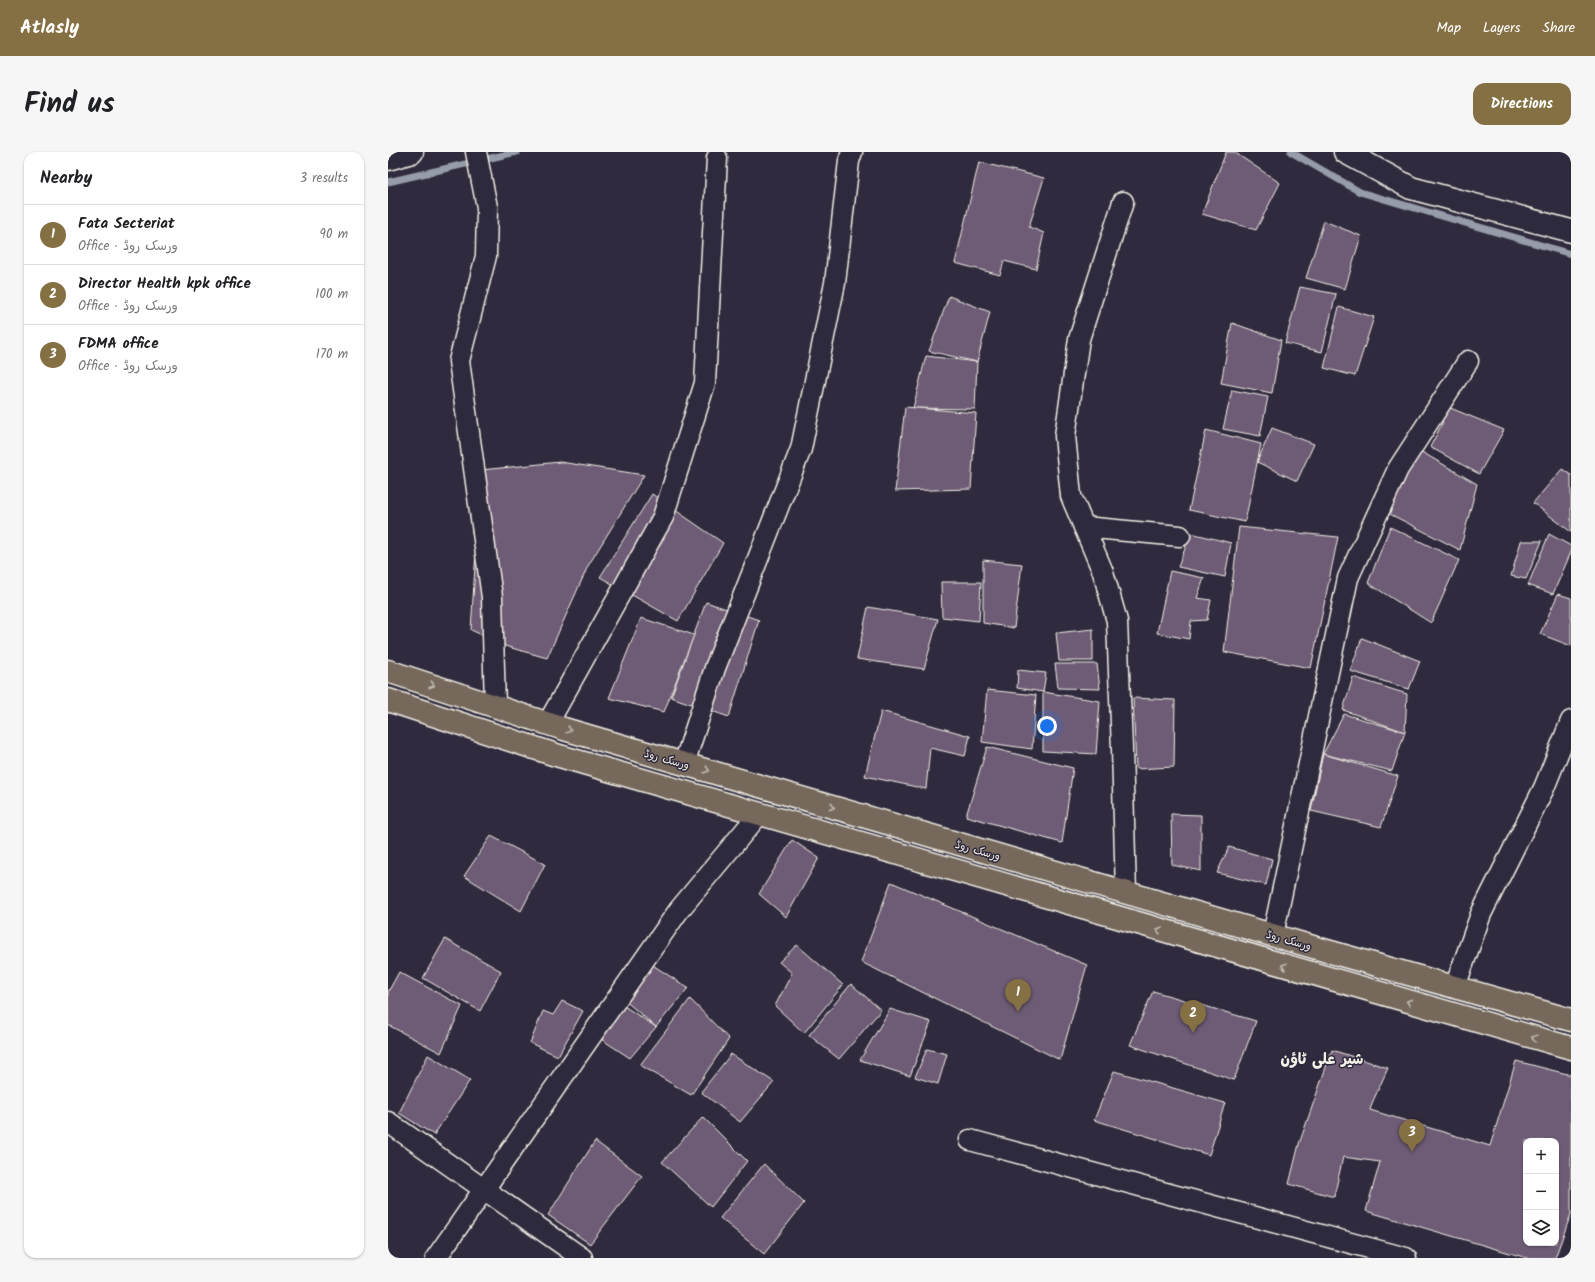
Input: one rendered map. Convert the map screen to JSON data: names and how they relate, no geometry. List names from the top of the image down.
{
  "streets": {
    "main road": ["ورسک روڈ"]
  },
  "districts": ["شیر علی ٹاؤن"],
  "page": {
    "header": "Atlasly",
    "nav": ["Map", "Layers", "Share"],
    "title": "Find us",
    "buttons": "Directions",
    "heading": ["Nearby", "3 results"],
    "list": [
      {
        "mark": "1",
        "name": "Fata Secteriat",
        "note": "Office · ورسک روڈ",
        "value": "90 m"
      },
      {
        "mark": "2",
        "name": "Director Health kpk office",
        "note": "Office · ورسک روڈ",
        "value": "100 m"
      },
      {
        "mark": "3",
        "name": "FDMA office",
        "note": "Office · ورسک روڈ",
        "value": "170 m"
      }
    ],
    "pins": ["1", "2", "3"],
    "map_buttons": ["+", "−"]
  }
}
